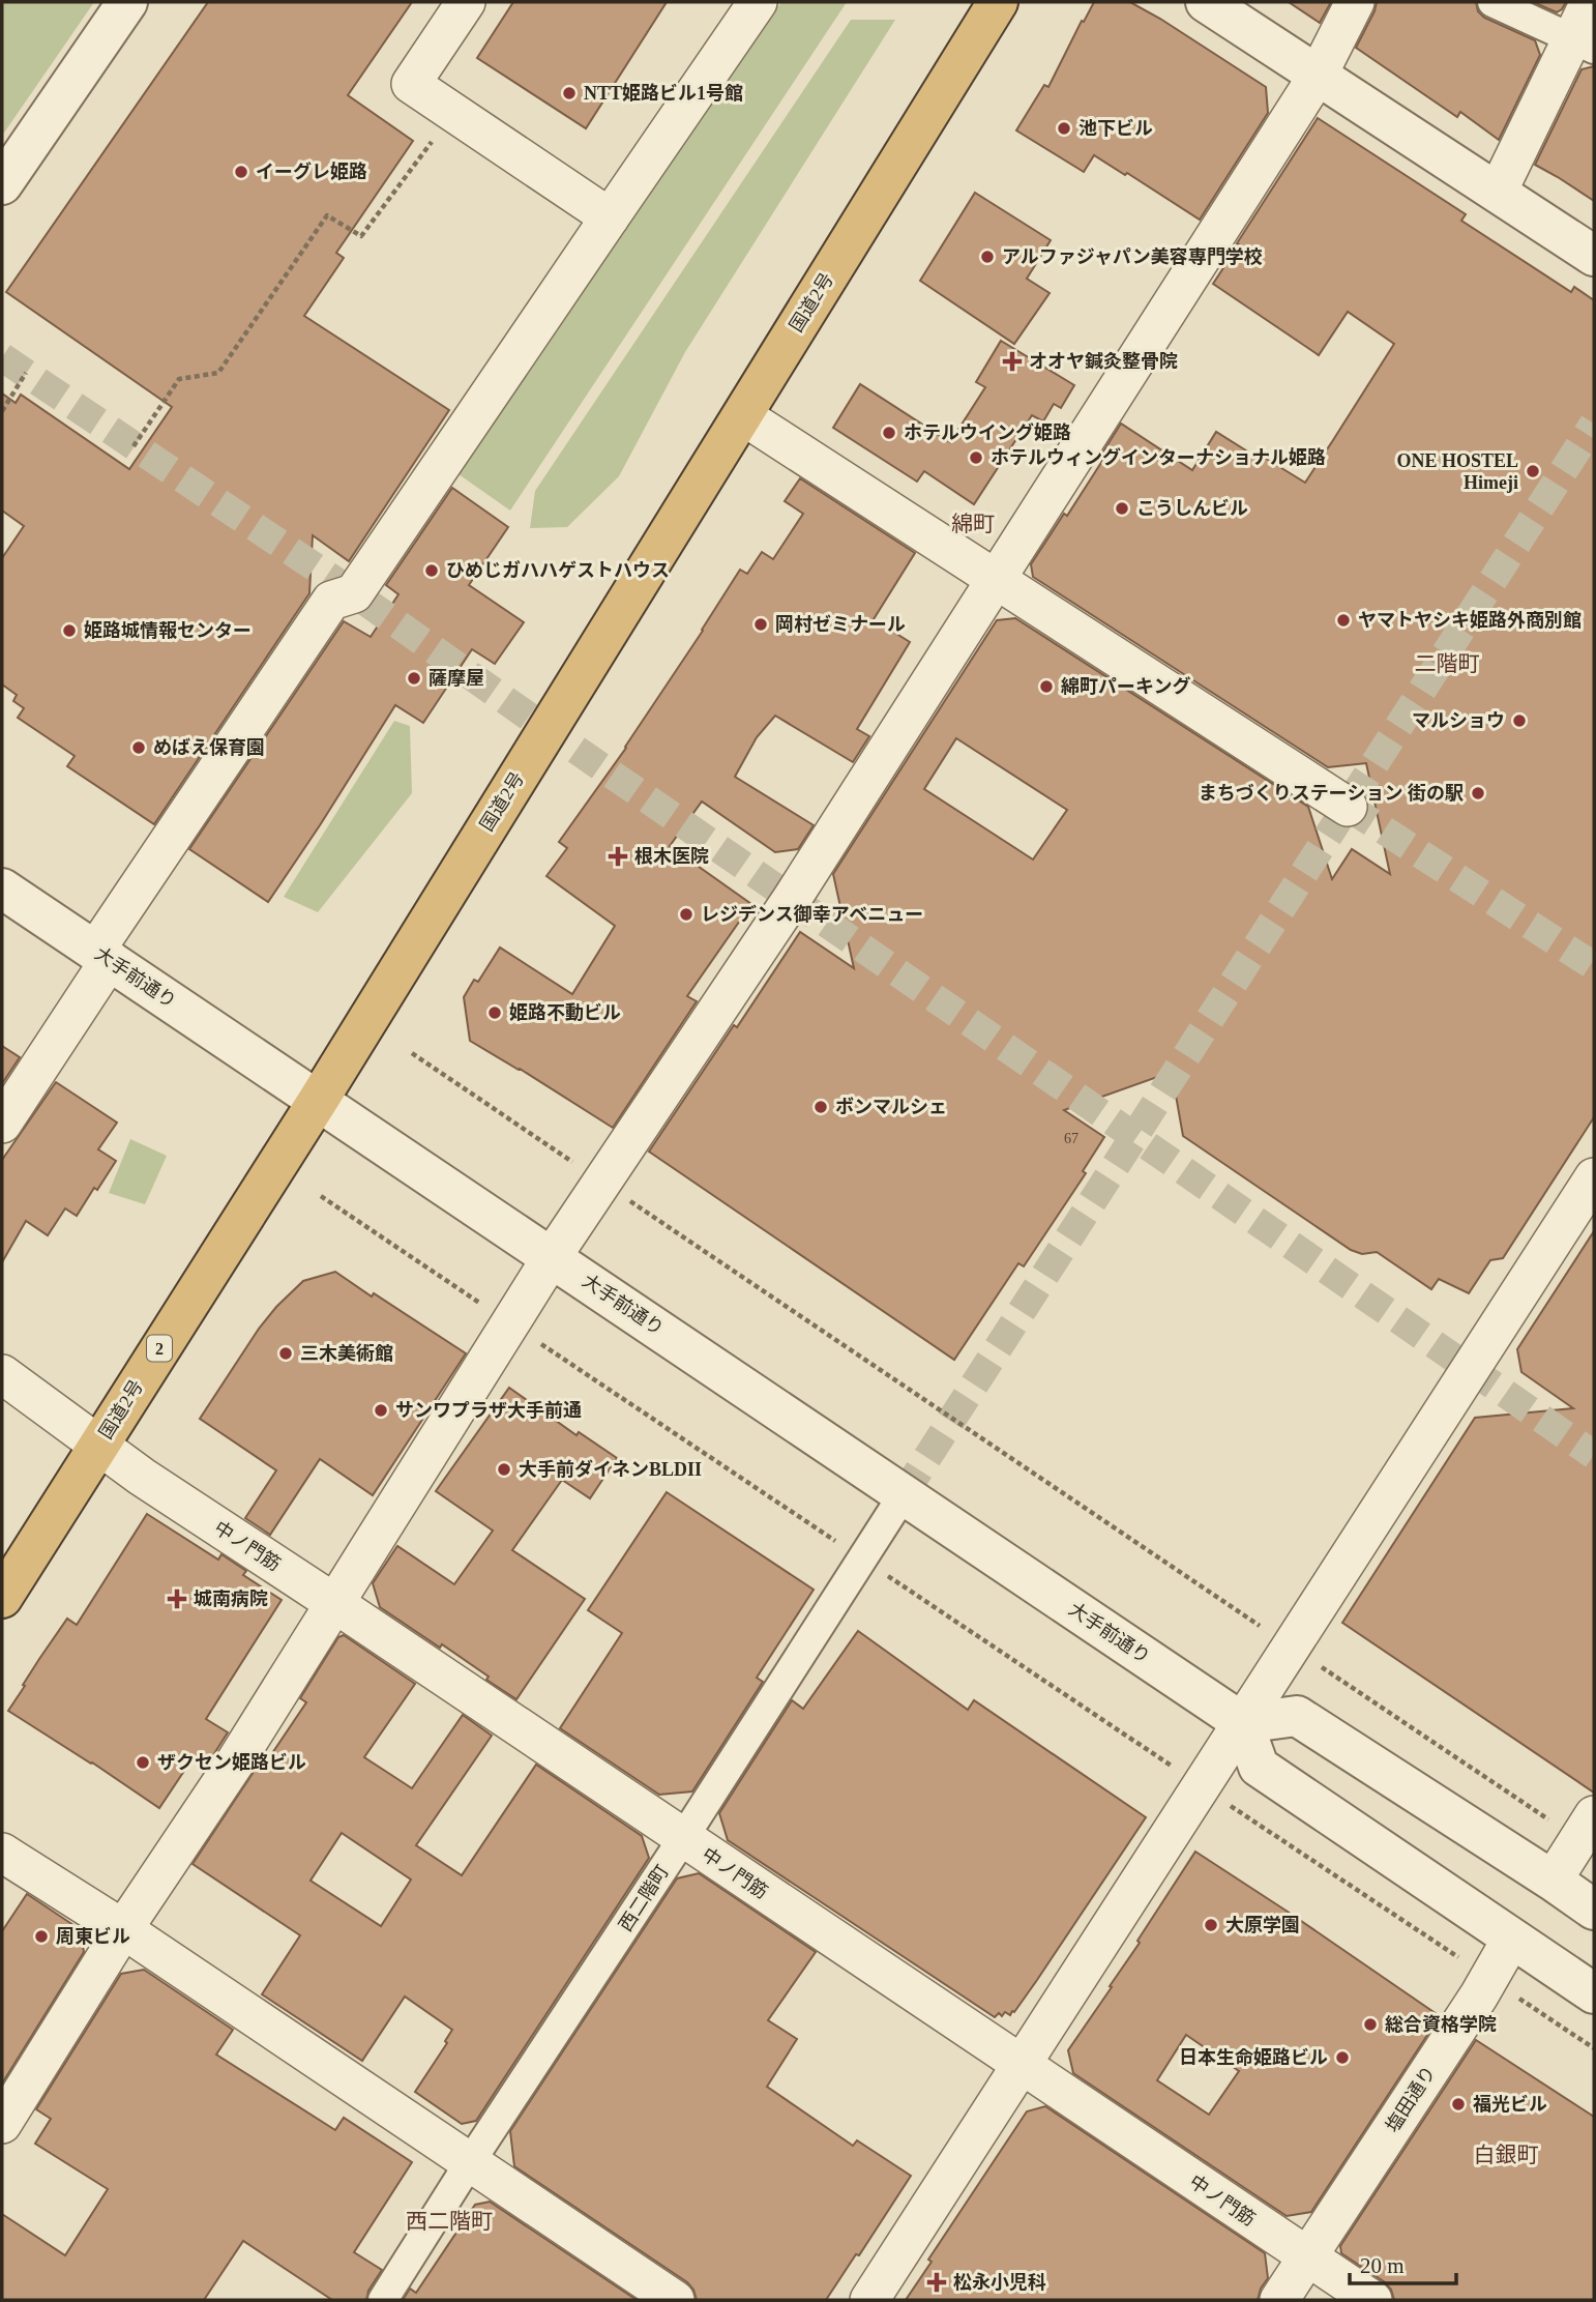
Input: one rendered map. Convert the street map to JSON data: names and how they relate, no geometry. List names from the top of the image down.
{
  "streets": {
    "highway": ["国道2号", "2"],
    "street": [
      "大手前通り",
      "中ノ門筋",
      "西二階町",
      "塩田通り"
    ]
  },
  "crossings": [
    ["国道2号", "大手前通り"],
    ["国道2号", "中ノ門筋"],
    ["大手前通り", "西二階町"],
    ["中ノ門筋", "西二階町"],
    ["中ノ門筋", "塩田通り"]
  ],
  "districts": [
    "綿町",
    "二階町",
    "白銀町",
    "西二階町"
  ],
  "places": {
    "other": [
      "NTT姫路ビル1号館",
      "池下ビル",
      "イーグレ姫路",
      "アルファジャパン美容専門学校",
      "ホテルウイング姫路",
      "ホテルウィングインターナショナル姫路",
      "ONE HOSTEL Himeji",
      "こうしんビル",
      "ひめじガハハゲストハウス",
      "ヤマトヤシキ姫路外商別館",
      "岡村ゼミナール",
      "姫路城情報センター",
      "薩摩屋",
      "綿町パーキング",
      "マルショウ",
      "めばえ保育園",
      "まちづくりステーション 街の駅",
      "レジデンス御幸アベニュー",
      "姫路不動ビル",
      "ボンマルシェ",
      "三木美術館",
      "サンワプラザ大手前通",
      "大手前ダイネンBLDII",
      "ザクセン姫路ビル",
      "大原学園",
      "周東ビル",
      "総合資格学院",
      "日本生命姫路ビル",
      "福光ビル"
    ],
    "health": [
      "オオヤ鍼灸整骨院",
      "根木医院",
      "城南病院",
      "松永小児科"
    ]
  },
  "house_numbers": ["67"],
  "scale_bar": "20 m"
}
